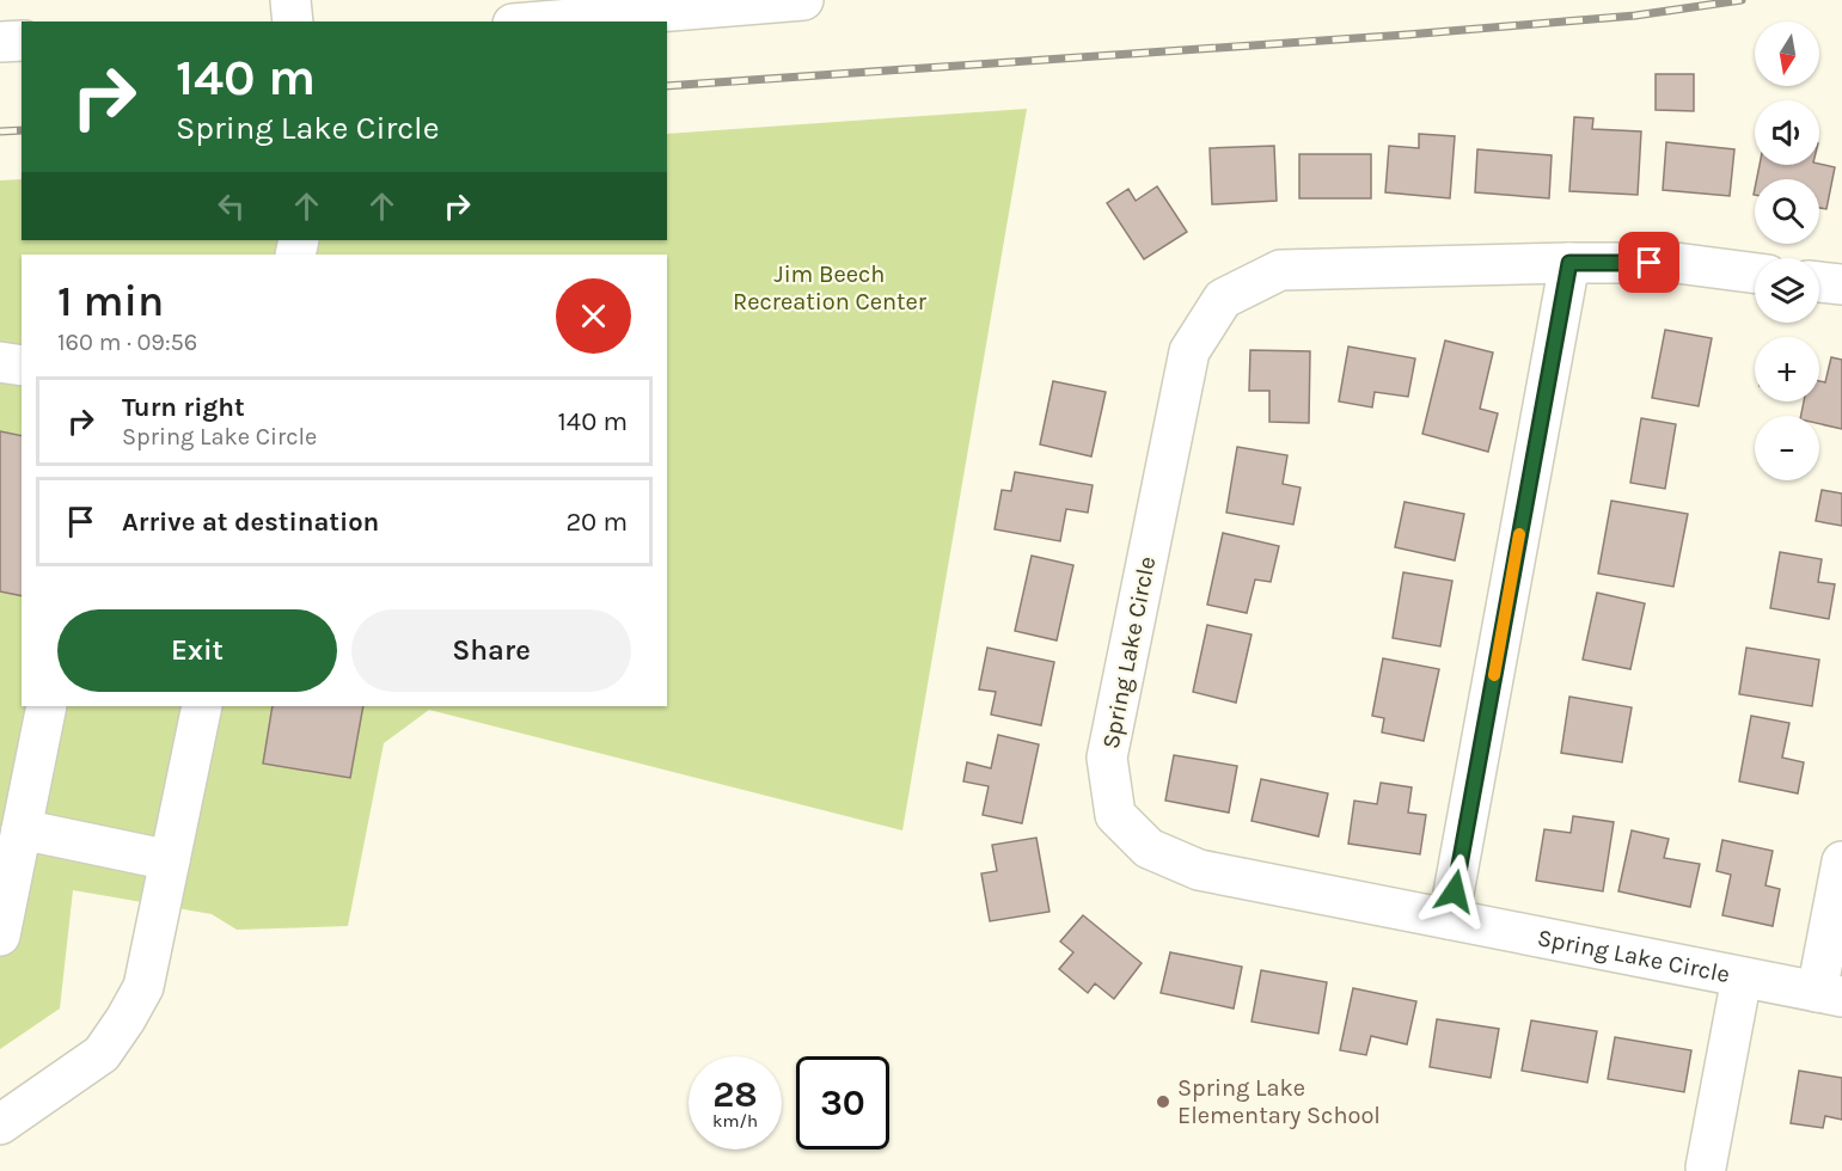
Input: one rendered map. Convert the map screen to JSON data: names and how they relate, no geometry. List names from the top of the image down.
{
  "streets": {
    "street": ["Spring Lake Circle"]
  },
  "parks": ["Jim Beech Recreation Center"],
  "places": ["Spring Lake Elementary School"],
  "north": "bottom",
  "page": {
    "map_buttons": ["+", "−"],
    "turn": ["140 m", "Spring Lake Circle"],
    "heading": ["1 min", "160 m · 09:56"],
    "list": [
      {
        "name": "Turn right",
        "note": "Spring Lake Circle",
        "value": "140 m"
      },
      {
        "name": "Arrive at destination",
        "value": "20 m"
      }
    ],
    "buttons": ["Exit", "Share"],
    "speed": "28 km/h",
    "limit": "30"
  }
}
